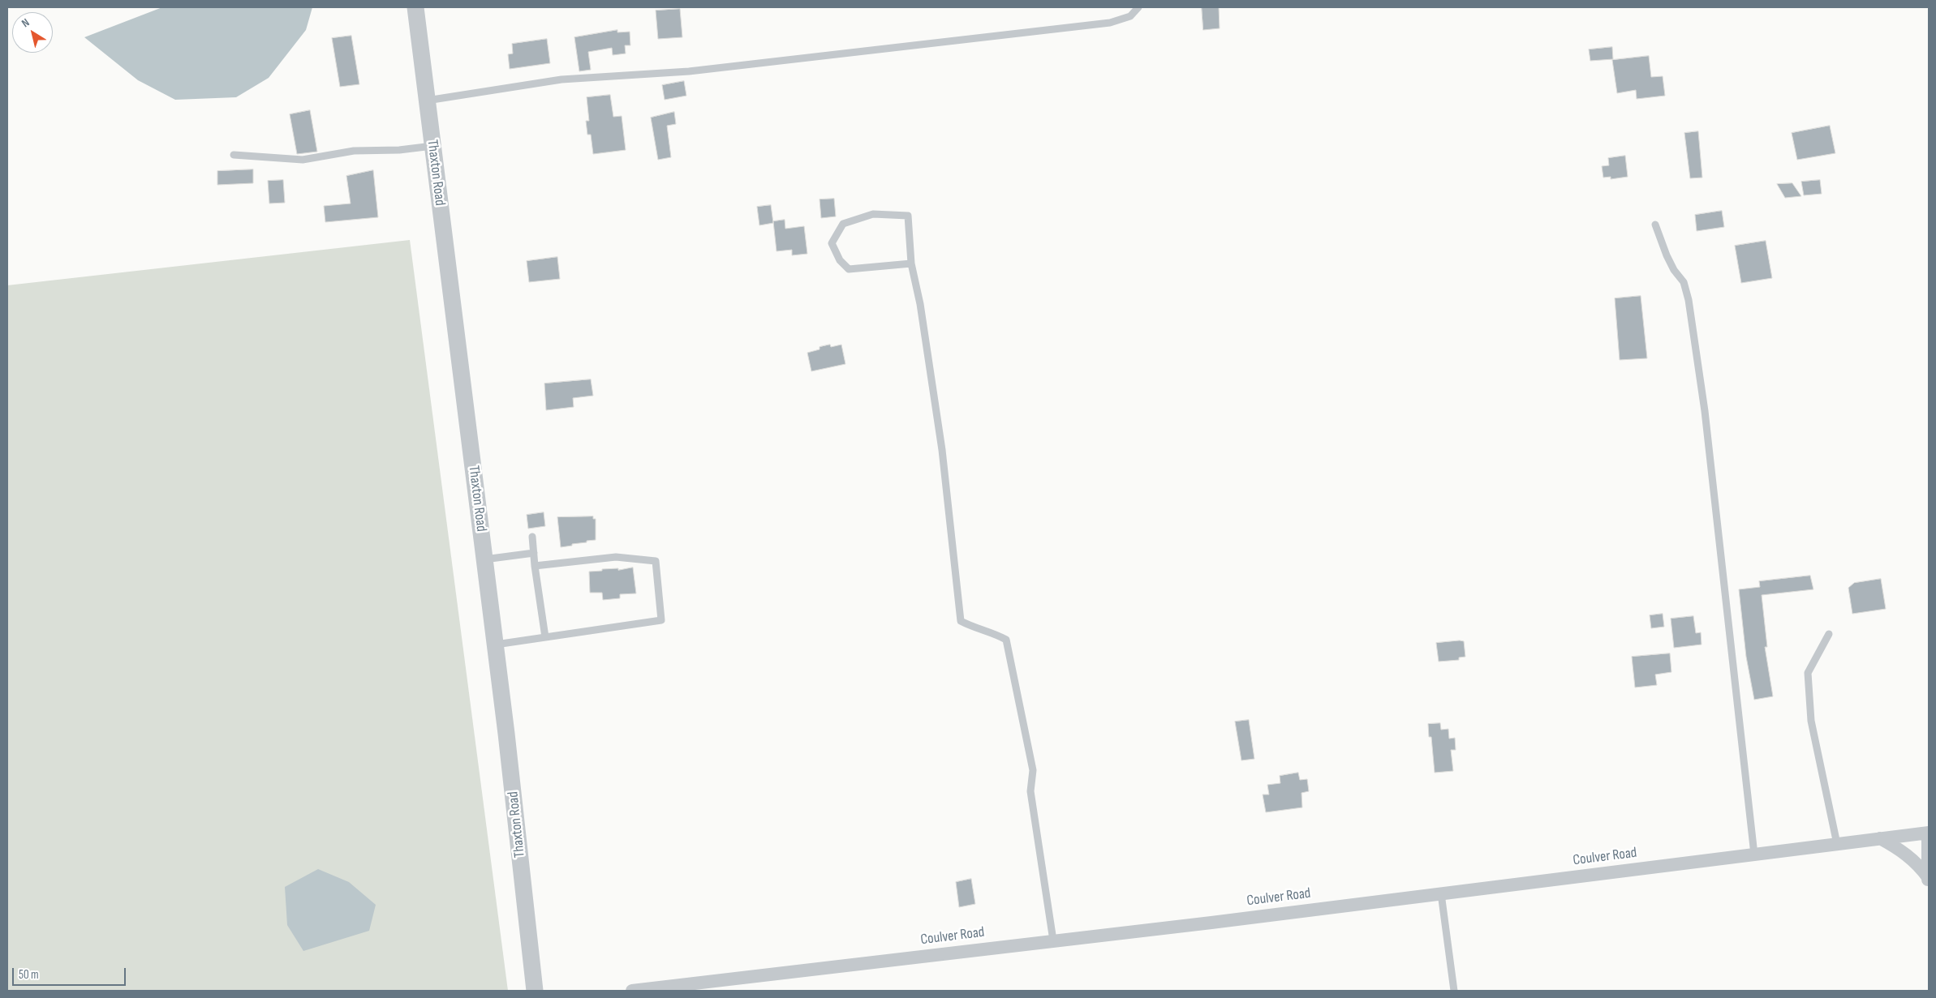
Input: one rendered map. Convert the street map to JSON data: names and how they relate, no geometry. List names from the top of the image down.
{
  "streets": {
    "street": ["Thaxton Road", "Coulver Road"]
  },
  "scale_bar": "50 m",
  "north": "top left"
}
